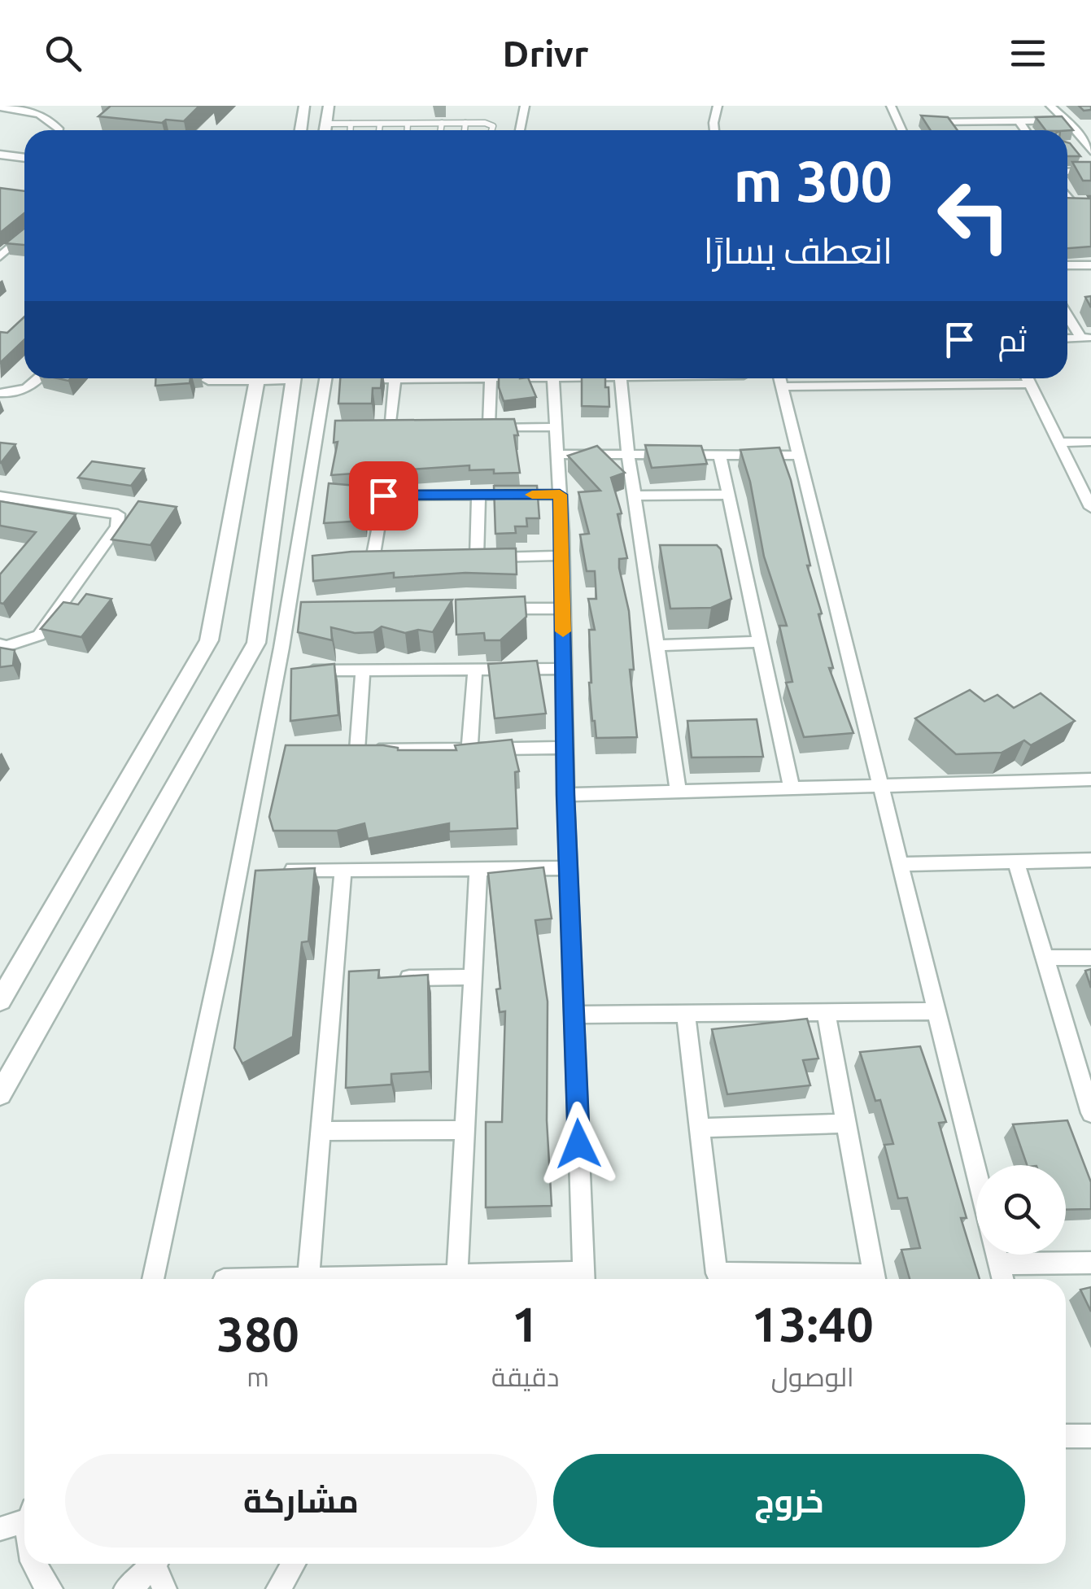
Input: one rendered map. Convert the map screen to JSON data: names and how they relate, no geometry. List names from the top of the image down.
{
  "page": {
    "header": "Drivr",
    "turn": ["300 m", "انعطف يسارًا"],
    "then": "ثم",
    "eta": [
      "13:40",
      "الوصول",
      "1",
      "دقيقة",
      "380",
      "m"
    ],
    "buttons": ["خروج", "مشاركة"]
  }
}
